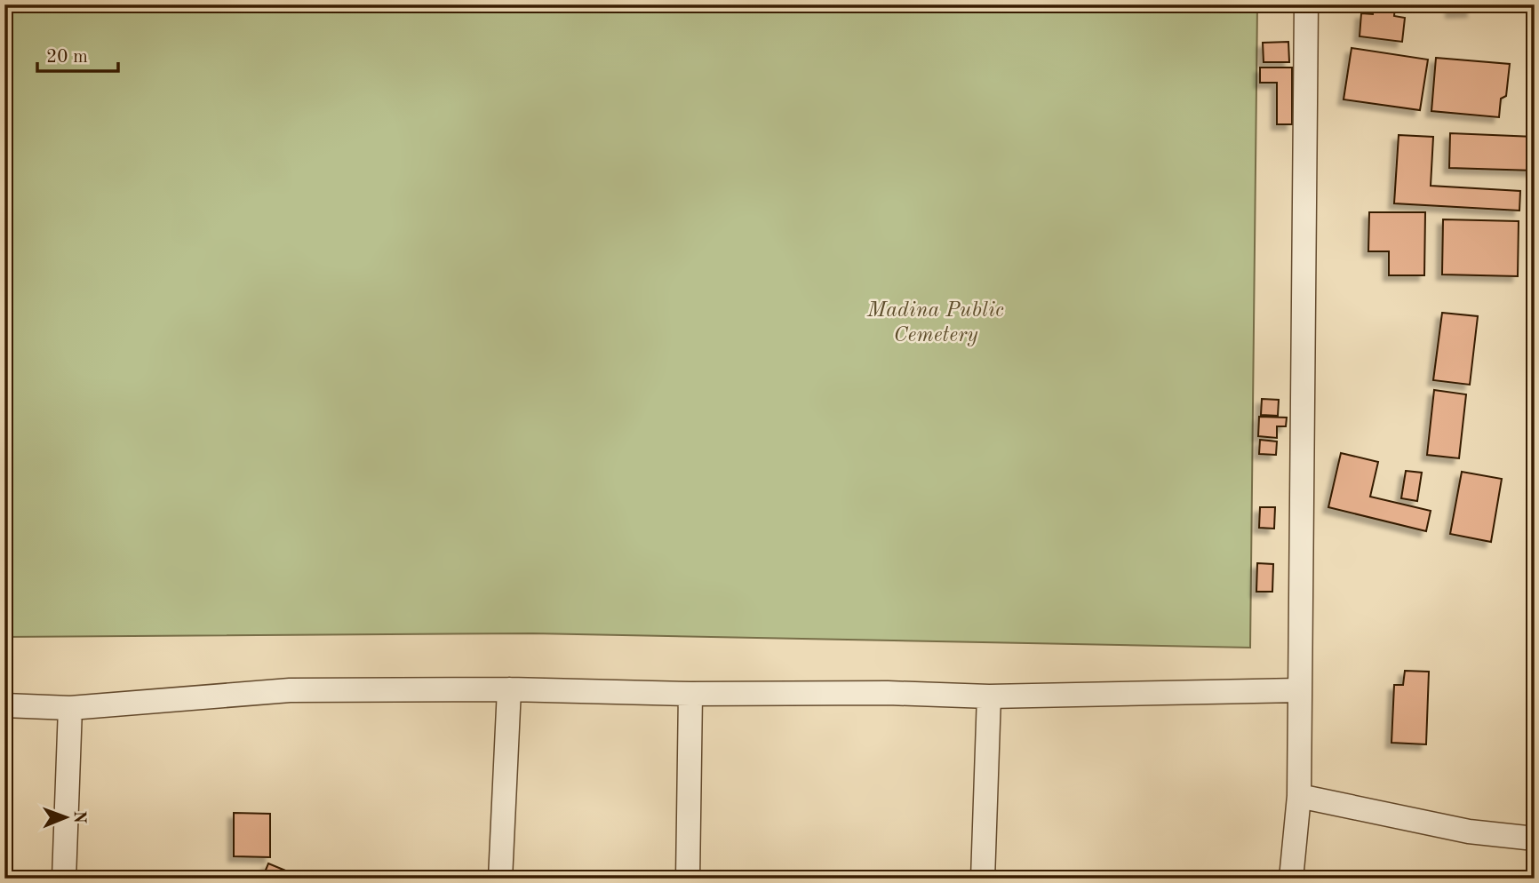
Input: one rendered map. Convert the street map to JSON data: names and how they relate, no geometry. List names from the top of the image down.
{
  "parks": ["Madina Public Cemetery"],
  "scale_bar": "20 m",
  "north": "right"
}
